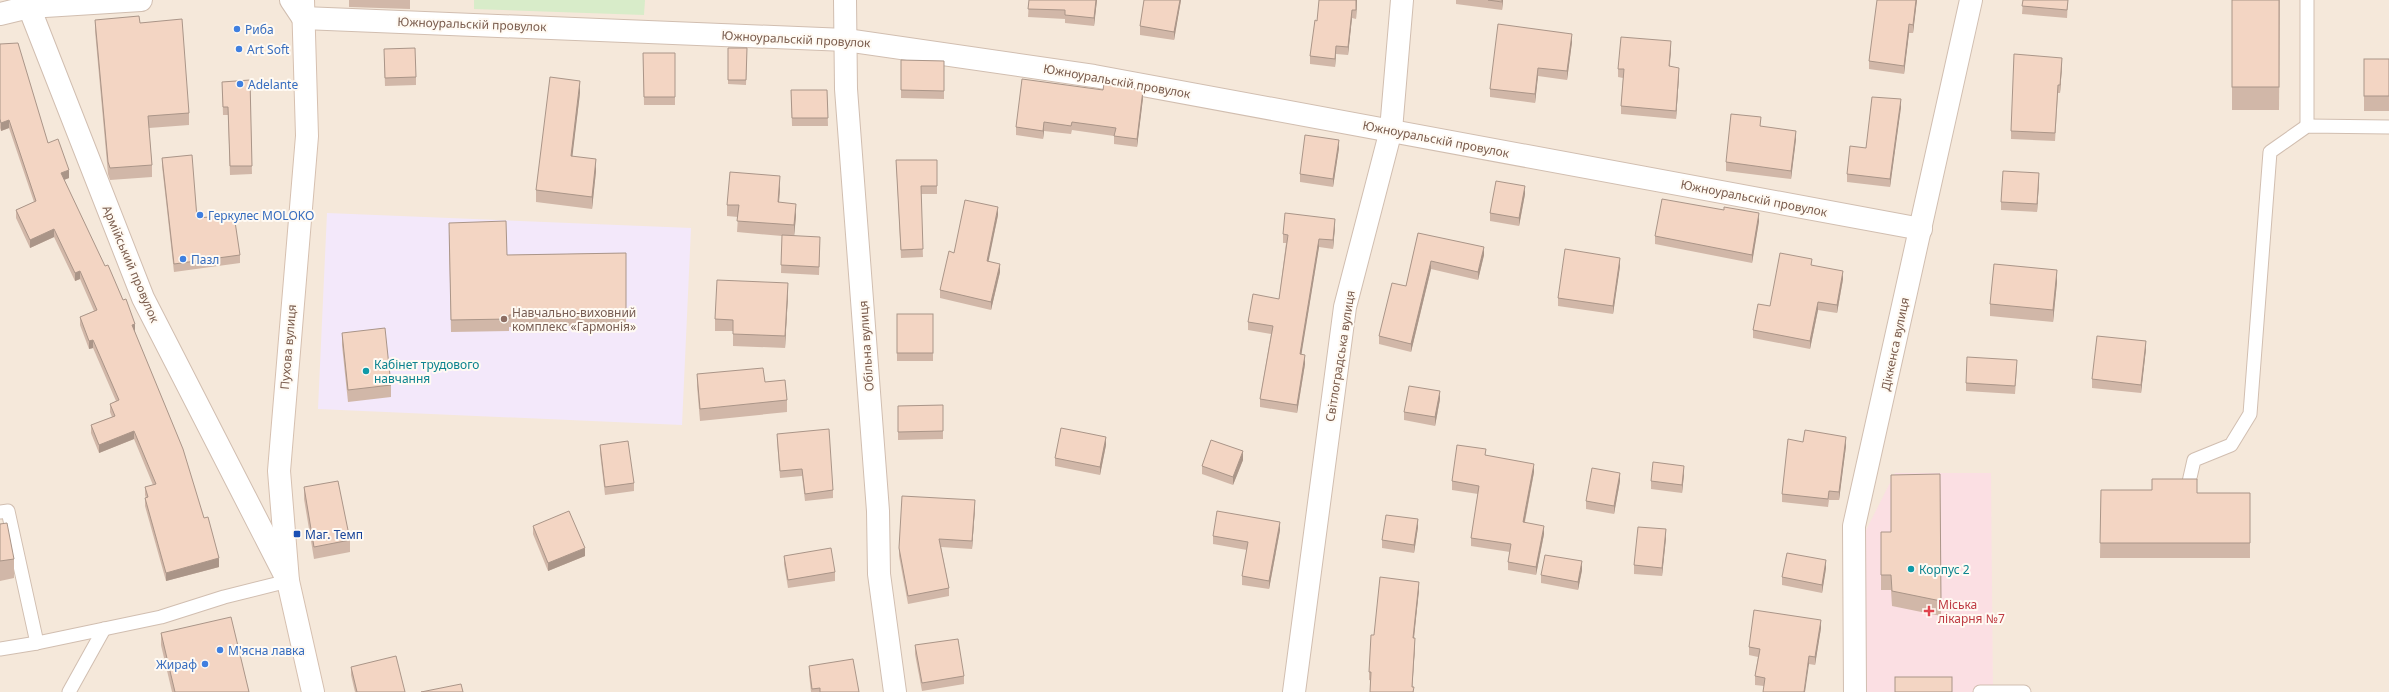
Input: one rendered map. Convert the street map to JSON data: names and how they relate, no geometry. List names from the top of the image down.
{
  "streets": {
    "street": [
      "Южноуральскій провулок",
      "Армійський провулок",
      "Діккенса вулиця",
      "Обільна вулиця",
      "Пухова вулиця",
      "Світлоградська вулиця"
    ]
  },
  "crossings": [
    ["Южноуральскій провулок", "Діккенса вулиця"],
    ["Южноуральскій провулок", "Обільна вулиця"],
    ["Южноуральскій провулок", "Пухова вулиця"],
    ["Южноуральскій провулок", "Світлоградська вулиця"],
    ["Армійський провулок", "Пухова вулиця"]
  ],
  "places": {
    "other": [
      "Риба",
      "Art Soft",
      "Adelante",
      "Геркулес MOLOKO",
      "Пазл",
      "Навчально-виховний комплекс «Гармонія»",
      "Кабінет трудового навчання",
      "Корпус 2",
      "М'ясна лавка",
      "Жираф"
    ],
    "transit": ["Маг. Темп"],
    "health": ["Міська лікарня №7"]
  }
}
